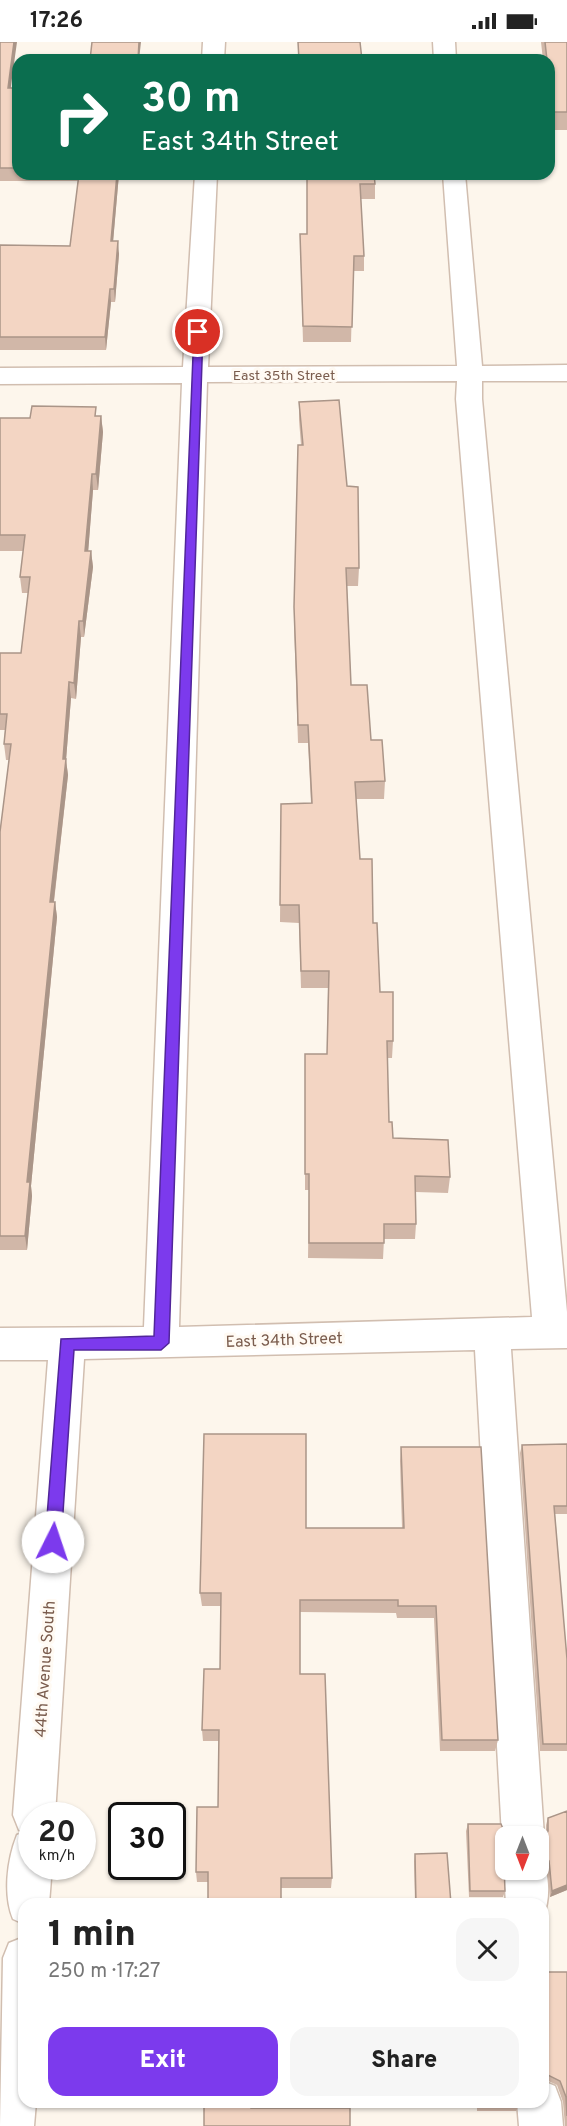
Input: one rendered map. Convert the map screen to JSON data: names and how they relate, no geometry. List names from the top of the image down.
{
  "streets": {
    "street": ["East 35th Street", "East 34th Street", "44th Avenue South"]
  },
  "crossings": [
    ["East 34th Street", "44th Avenue South"]
  ],
  "north": "bottom",
  "page": {
    "status": "17:26",
    "turn": ["30 m", "East 34th Street"],
    "speed": "20 km/h",
    "limit": "30",
    "heading": ["1 min", "250 m · 17:27"],
    "buttons": ["Exit", "Share"]
  }
}
